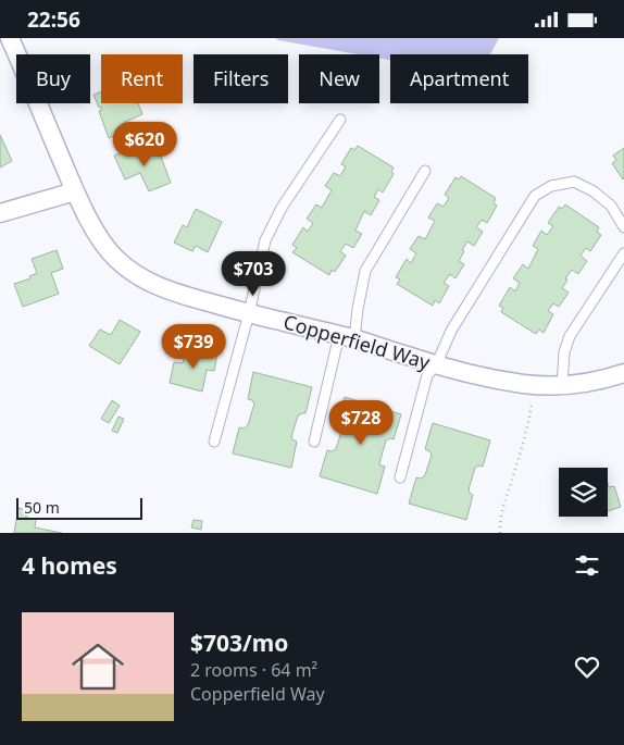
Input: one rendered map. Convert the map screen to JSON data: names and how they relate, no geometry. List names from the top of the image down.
{
  "streets": {
    "street": ["Copperfield Way"]
  },
  "scale_bar": "50 m",
  "page": {
    "status": "22:56",
    "chip": [
      "Buy",
      "Rent",
      "Filters",
      "New",
      "Apartment"
    ],
    "price": [
      "$620",
      "$703",
      "$739",
      "$728"
    ],
    "scale": "50 m",
    "heading": "4 homes",
    "list": [
      {
        "name": "$703/mo",
        "note": "2 rooms · 64 m² · Copperfield Way"
      }
    ]
  }
}
